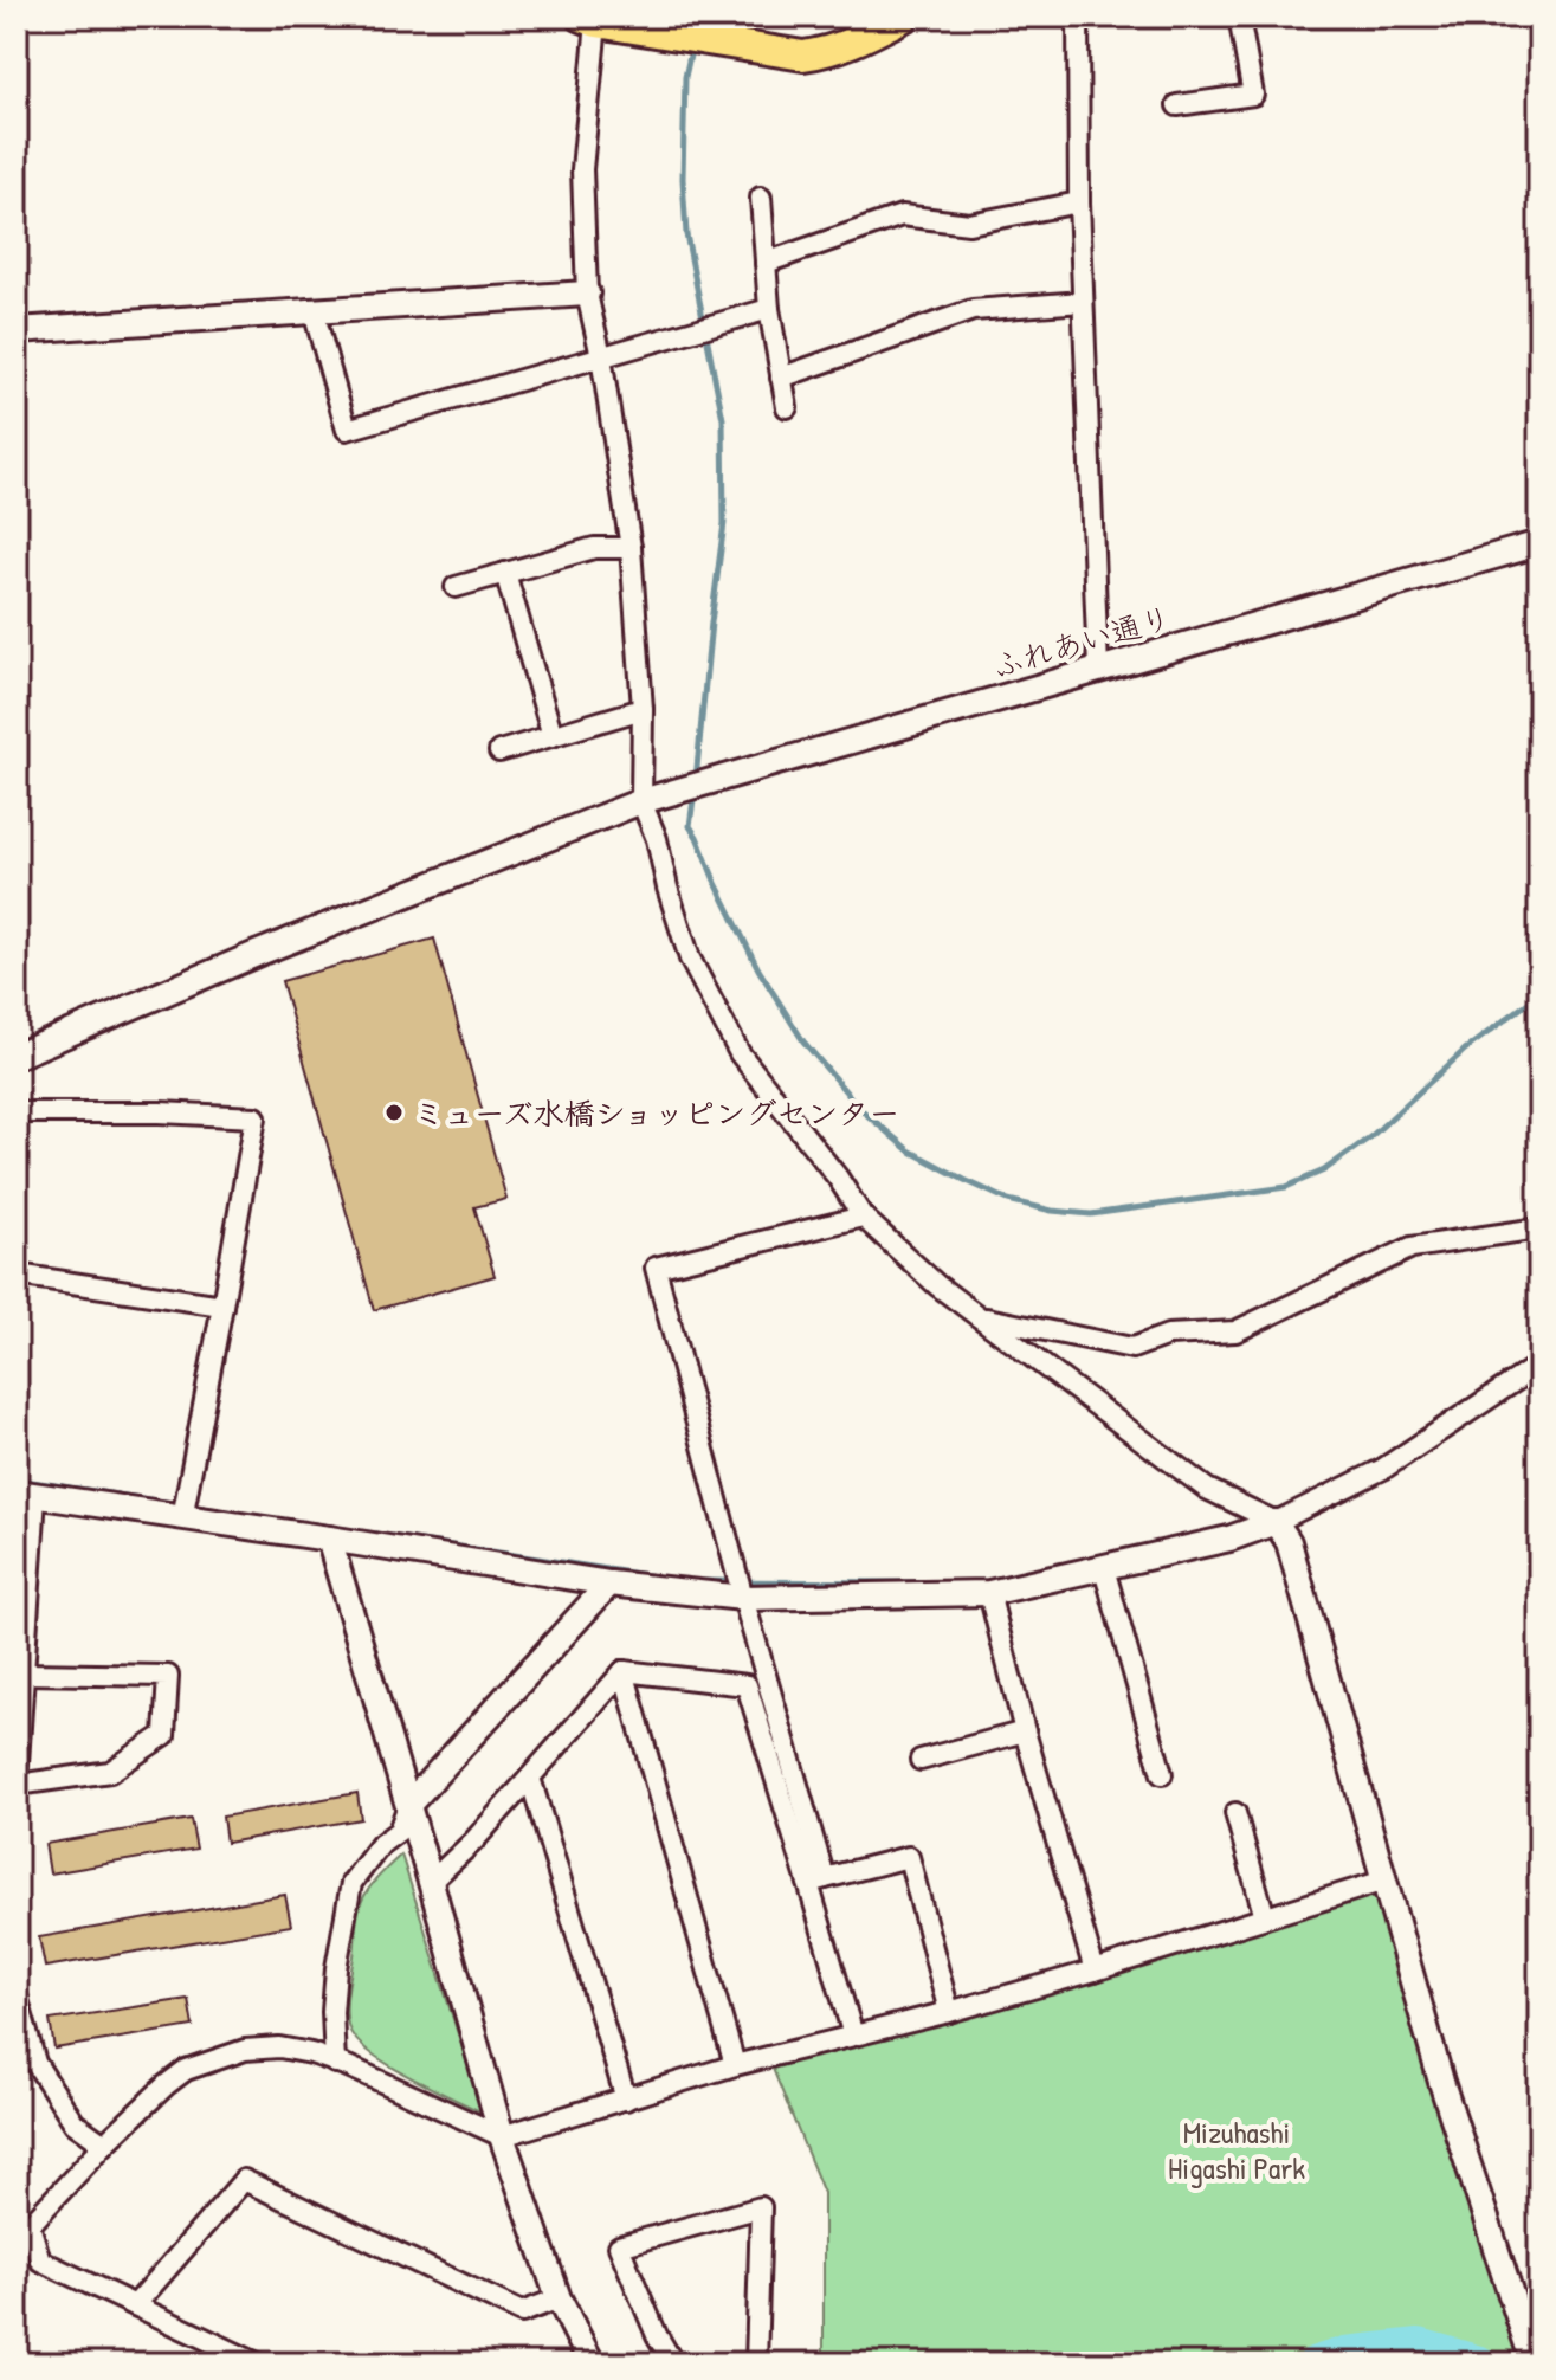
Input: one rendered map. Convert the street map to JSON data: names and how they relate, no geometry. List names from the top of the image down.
{
  "streets": {
    "street": ["ふれあい通り"]
  },
  "parks": ["Mizuhashi Higashi Park"],
  "places": ["ミューズ水橋ショッピングセンター"]
}
